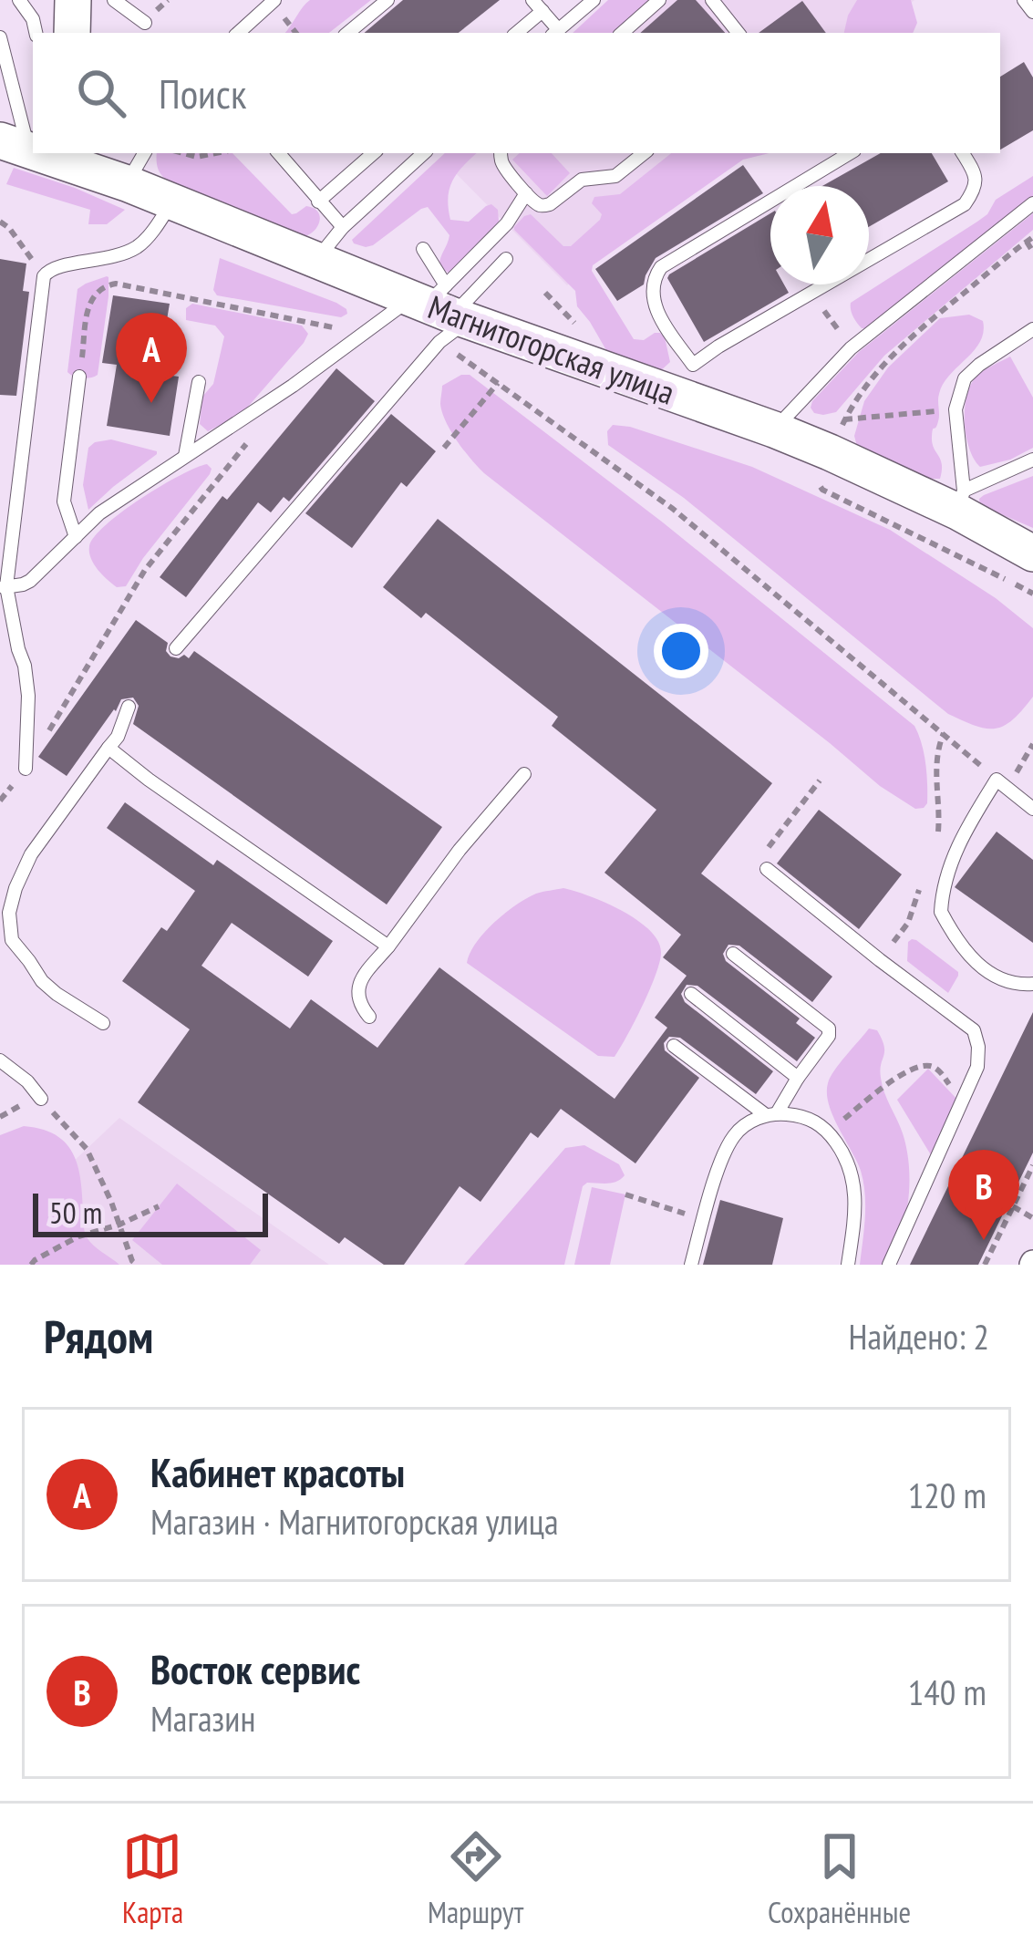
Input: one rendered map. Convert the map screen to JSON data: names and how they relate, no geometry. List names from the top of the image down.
{
  "streets": {
    "main road": ["Магнитогорская улица"]
  },
  "scale_bar": "50 m",
  "north": "top",
  "page": {
    "search": "Поиск",
    "pins": ["A", "B"],
    "scale": "50 m",
    "heading": ["Рядом", "Найдено: 2"],
    "list": [
      {
        "mark": "A",
        "name": "Кабинет красоты",
        "note": "Магазин · Магнитогорская улица",
        "value": "120 m"
      },
      {
        "mark": "B",
        "name": "Восток сервис",
        "note": "Магазин",
        "value": "140 m"
      }
    ],
    "nav": ["Карта", "Маршрут", "Сохранённые"]
  }
}
